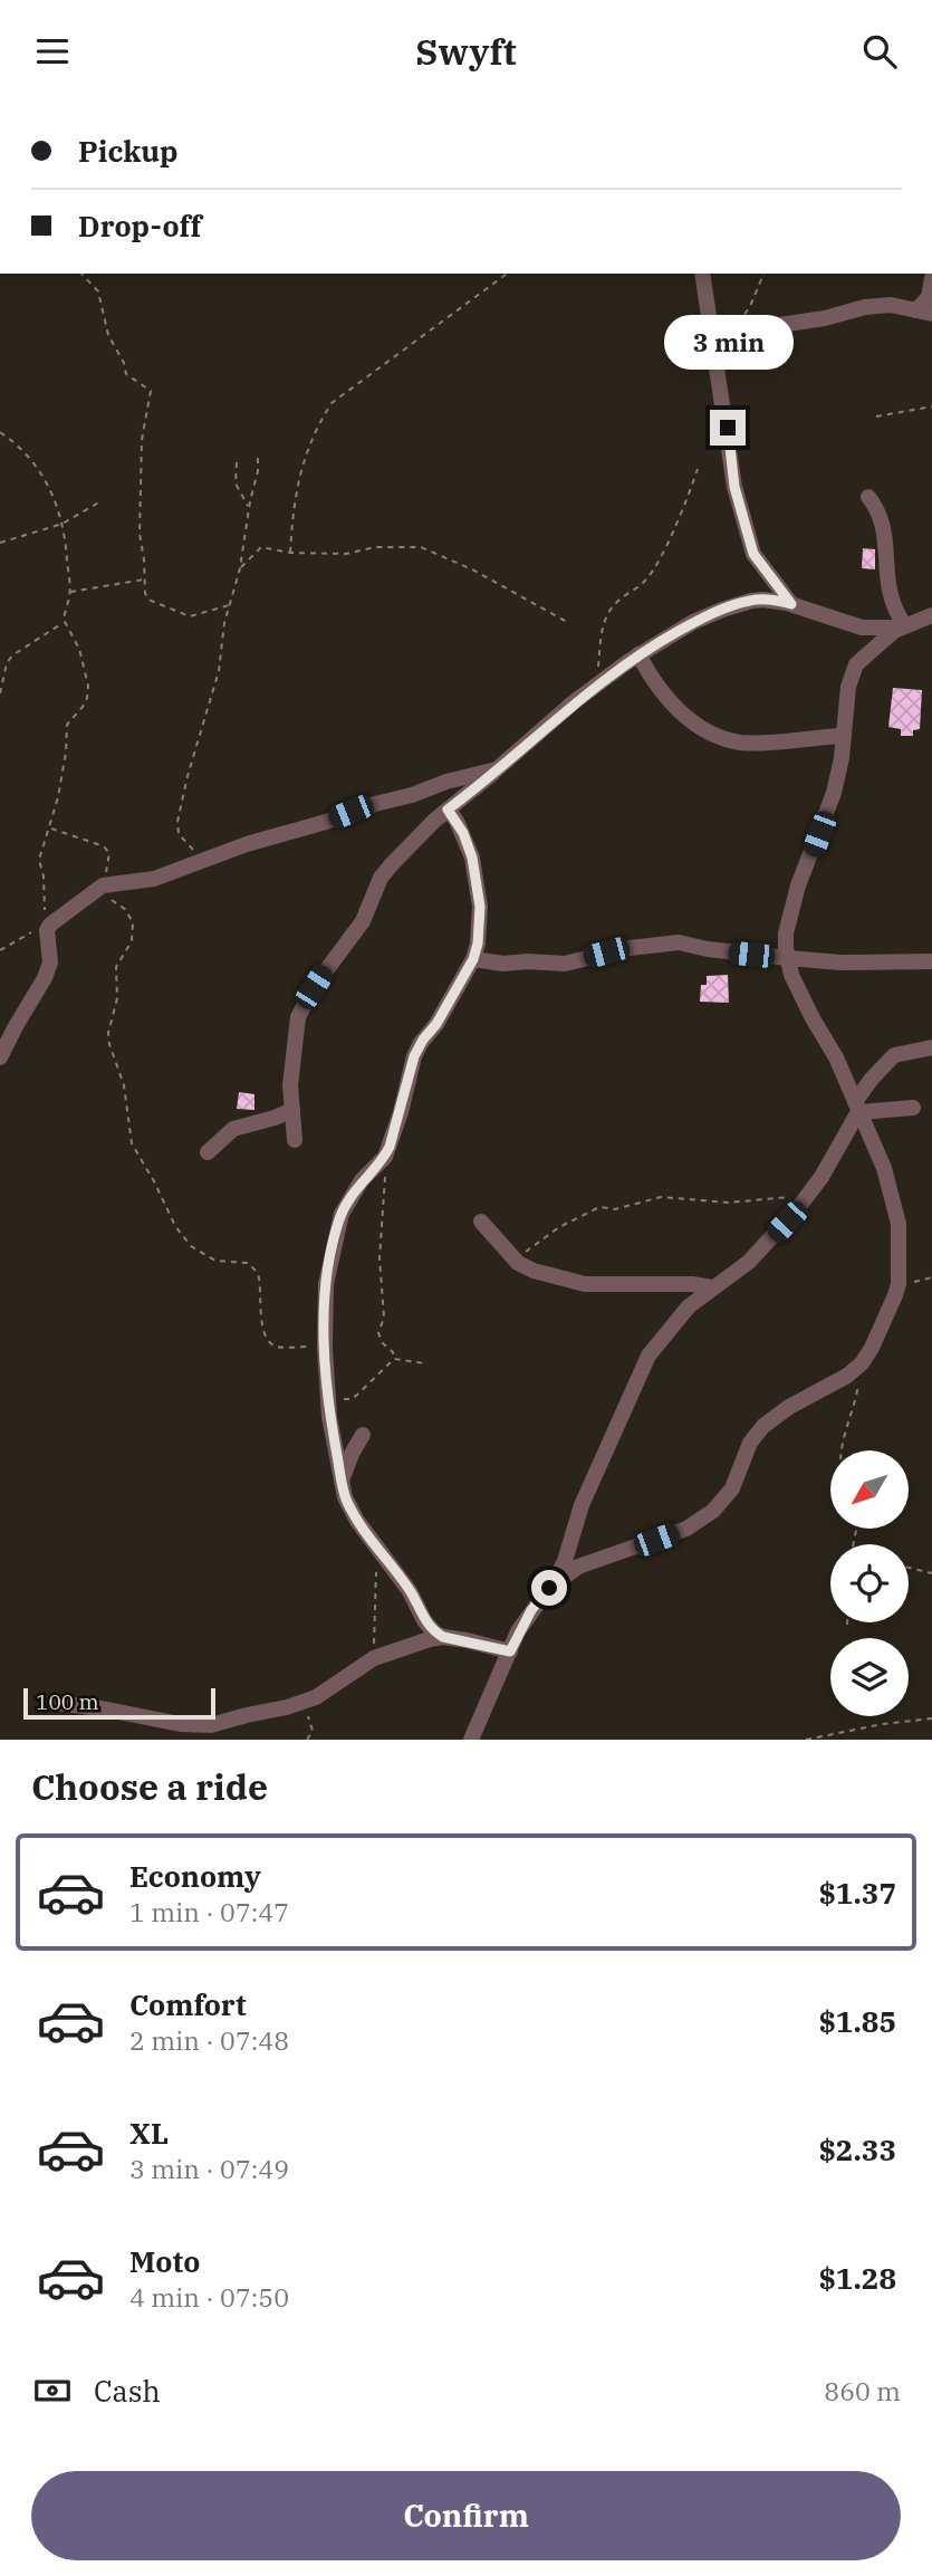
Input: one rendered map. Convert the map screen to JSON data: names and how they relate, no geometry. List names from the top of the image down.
{
  "scale_bar": "100 m",
  "north": "bottom left",
  "page": {
    "header": "Swyft",
    "banner": ["Pickup", "Drop-off"],
    "bubble": "3 min",
    "scale": "100 m",
    "heading": "Choose a ride",
    "list": [
      {
        "name": "Economy",
        "note": "1 min · 07:47",
        "value": "$1.37"
      },
      {
        "name": "Comfort",
        "note": "2 min · 07:48",
        "value": "$1.85"
      },
      {
        "name": "XL",
        "note": "3 min · 07:49",
        "value": "$2.33"
      },
      {
        "name": "Moto",
        "note": "4 min · 07:50",
        "value": "$1.28"
      }
    ],
    "pay": ["Cash", "860 m"],
    "buttons": "Confirm"
  }
}
